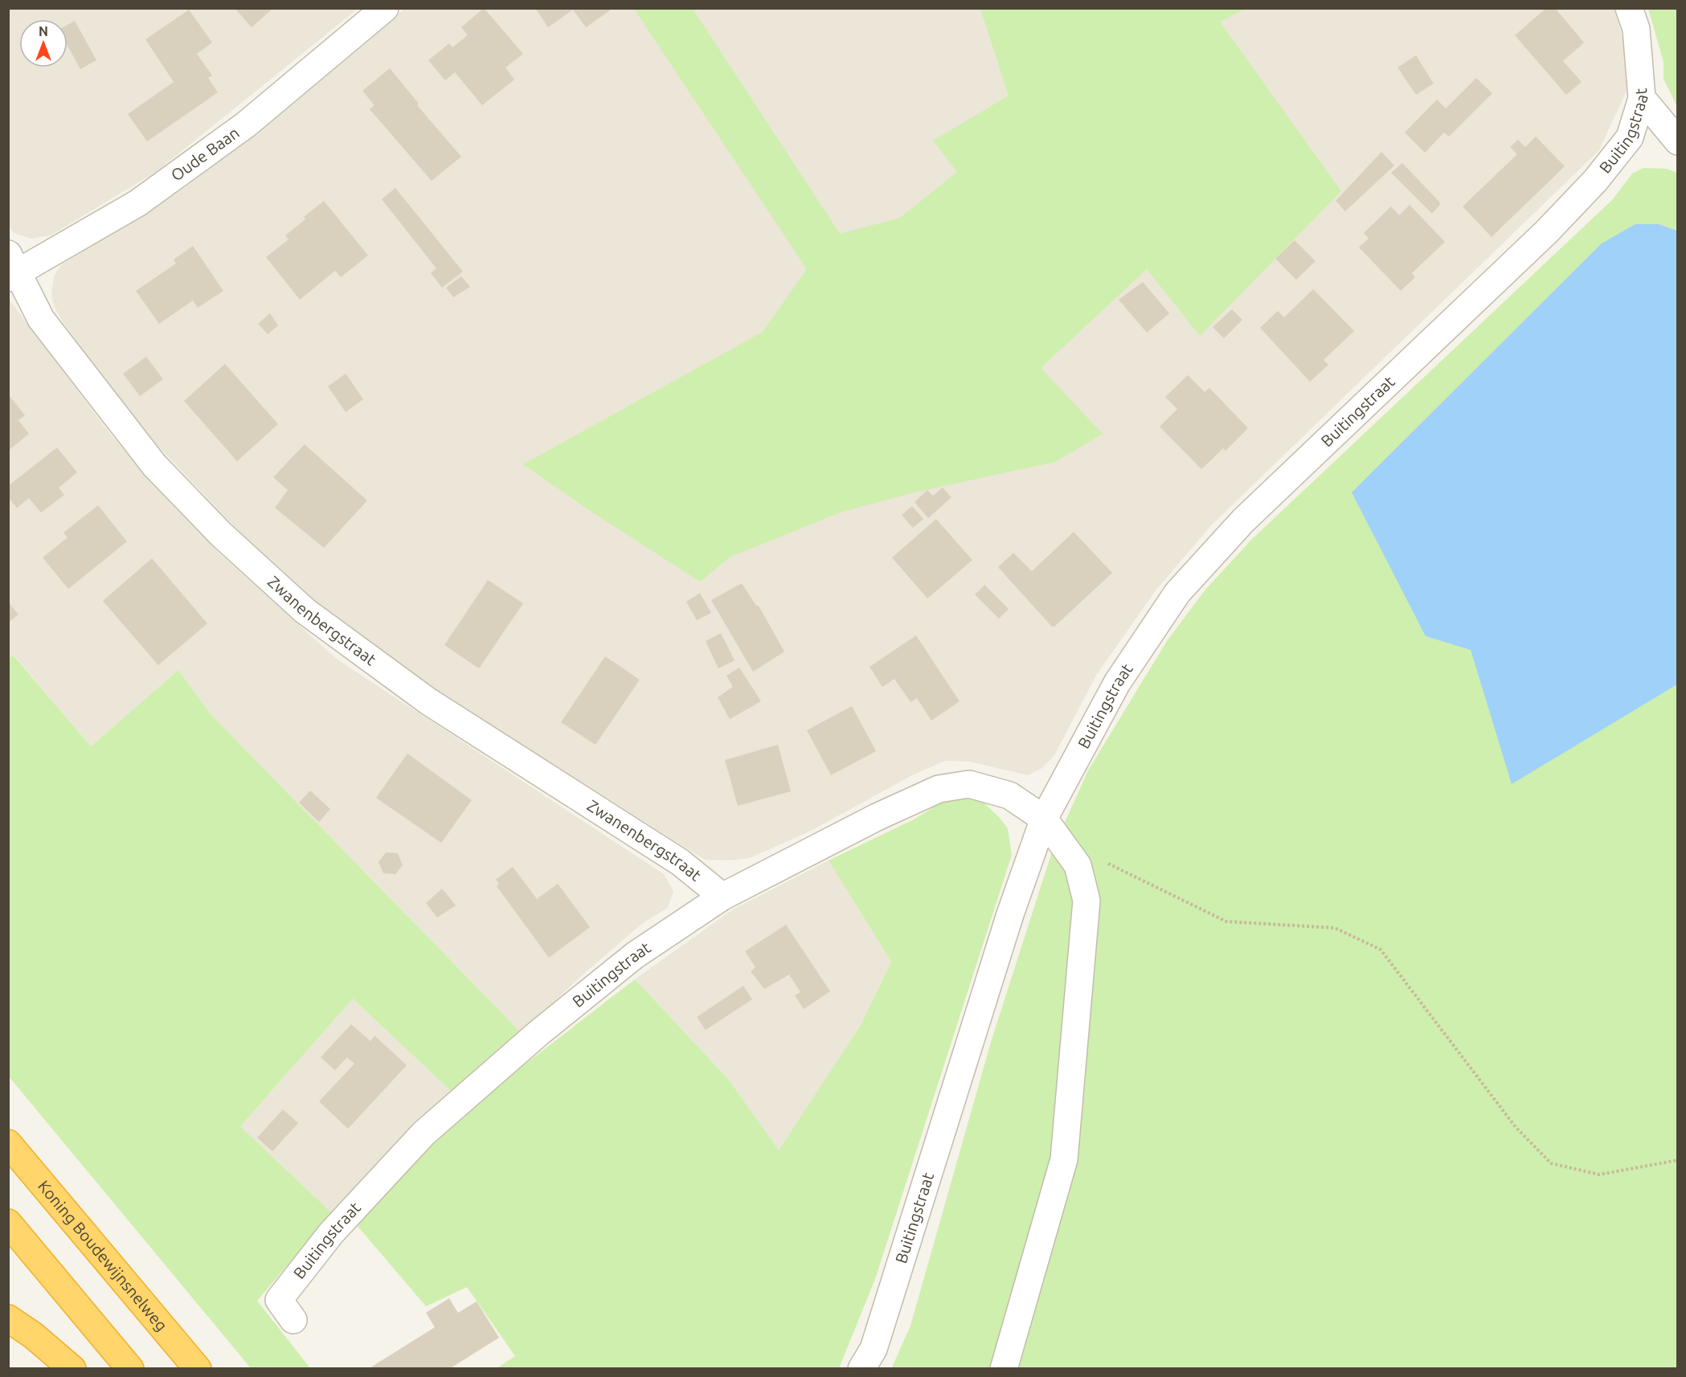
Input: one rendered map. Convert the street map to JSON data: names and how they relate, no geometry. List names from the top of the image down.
{
  "streets": {
    "highway": ["Koning Boudewijnsnelweg"],
    "street": ["Buitingstraat", "Oude Baan", "Zwanenbergstraat"]
  },
  "crossings": [
    ["Buitingstraat", "Zwanenbergstraat"],
    ["Oude Baan", "Zwanenbergstraat"]
  ],
  "north": "top"
}
